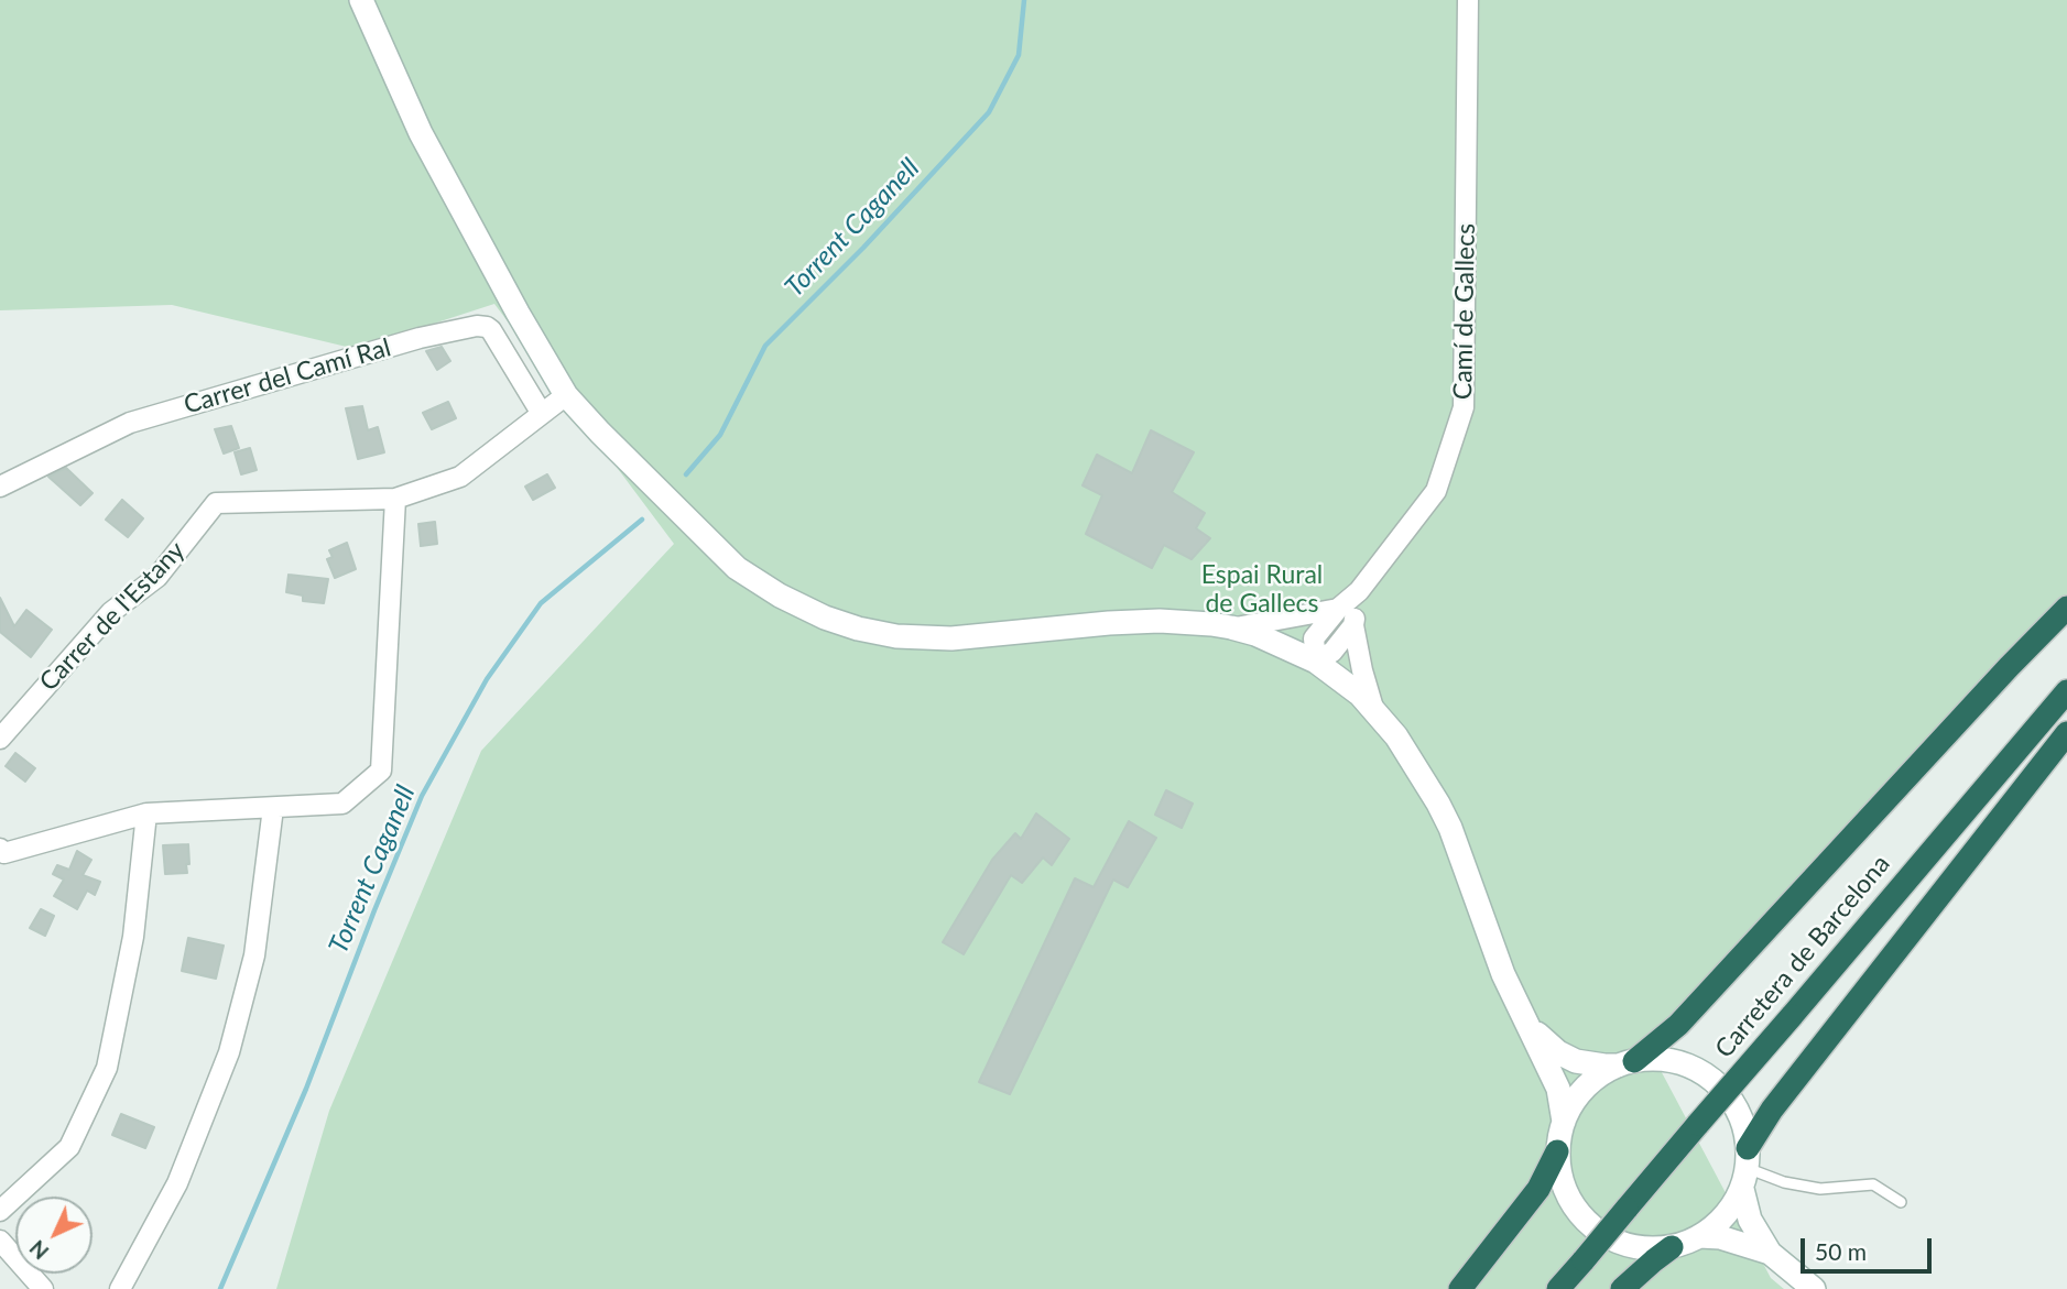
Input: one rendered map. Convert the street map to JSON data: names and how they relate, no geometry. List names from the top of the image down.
{
  "streets": {
    "highway": ["Carretera de Barcelona"],
    "street": ["Camí de Gallecs", "Carrer del Camí Ral", "Carrer de l'Estany"]
  },
  "crossings": [
    ["Carrer del Camí Ral", "Carrer de l'Estany"]
  ],
  "water": ["Torrent Caganell"],
  "parks": ["Espai Rural de Gallecs"],
  "scale_bar": "50 m",
  "north": "bottom left"
}
